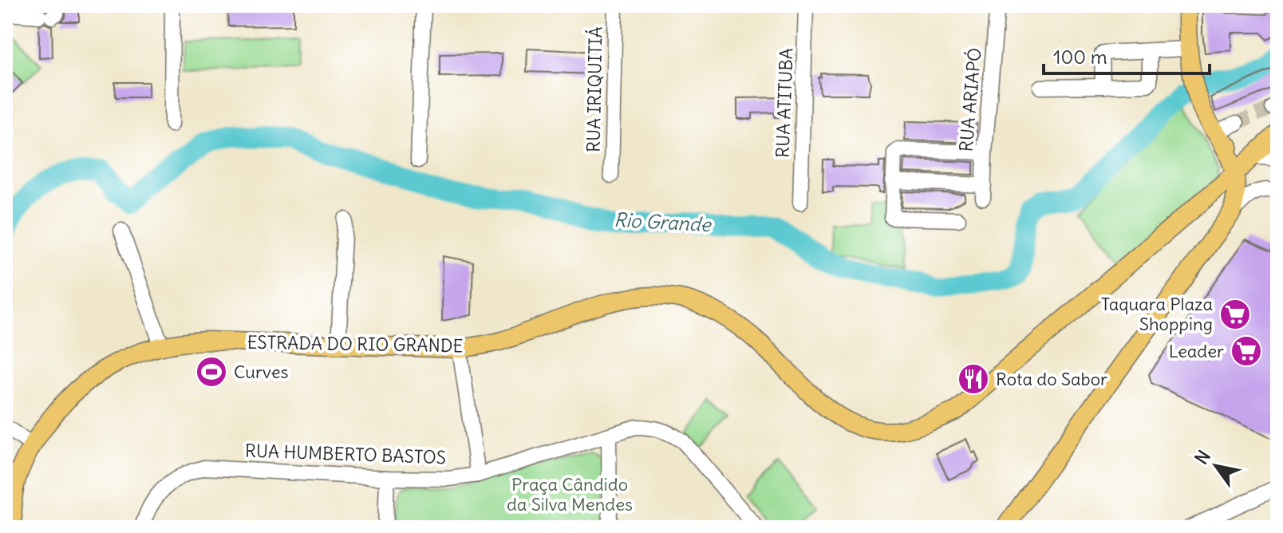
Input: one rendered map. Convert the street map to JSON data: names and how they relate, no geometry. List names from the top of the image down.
{
  "streets": {
    "main road": ["ESTRADA DO RIO GRANDE"],
    "street": [
      "RUA IRIQUITIÁ",
      "RUA ARIAPÓ",
      "RUA ATITUBA",
      "RUA HUMBERTO BASTOS"
    ]
  },
  "water": ["Rio Grande"],
  "parks": ["Praça Cândido da Silva Mendes"],
  "places": {
    "supermarket": ["Taquara Plaza Shopping", "Leader"],
    "sports": ["Curves"],
    "restaurant": ["Rota do Sabor"]
  },
  "scale_bar": "100 m",
  "north": "top left"
}
